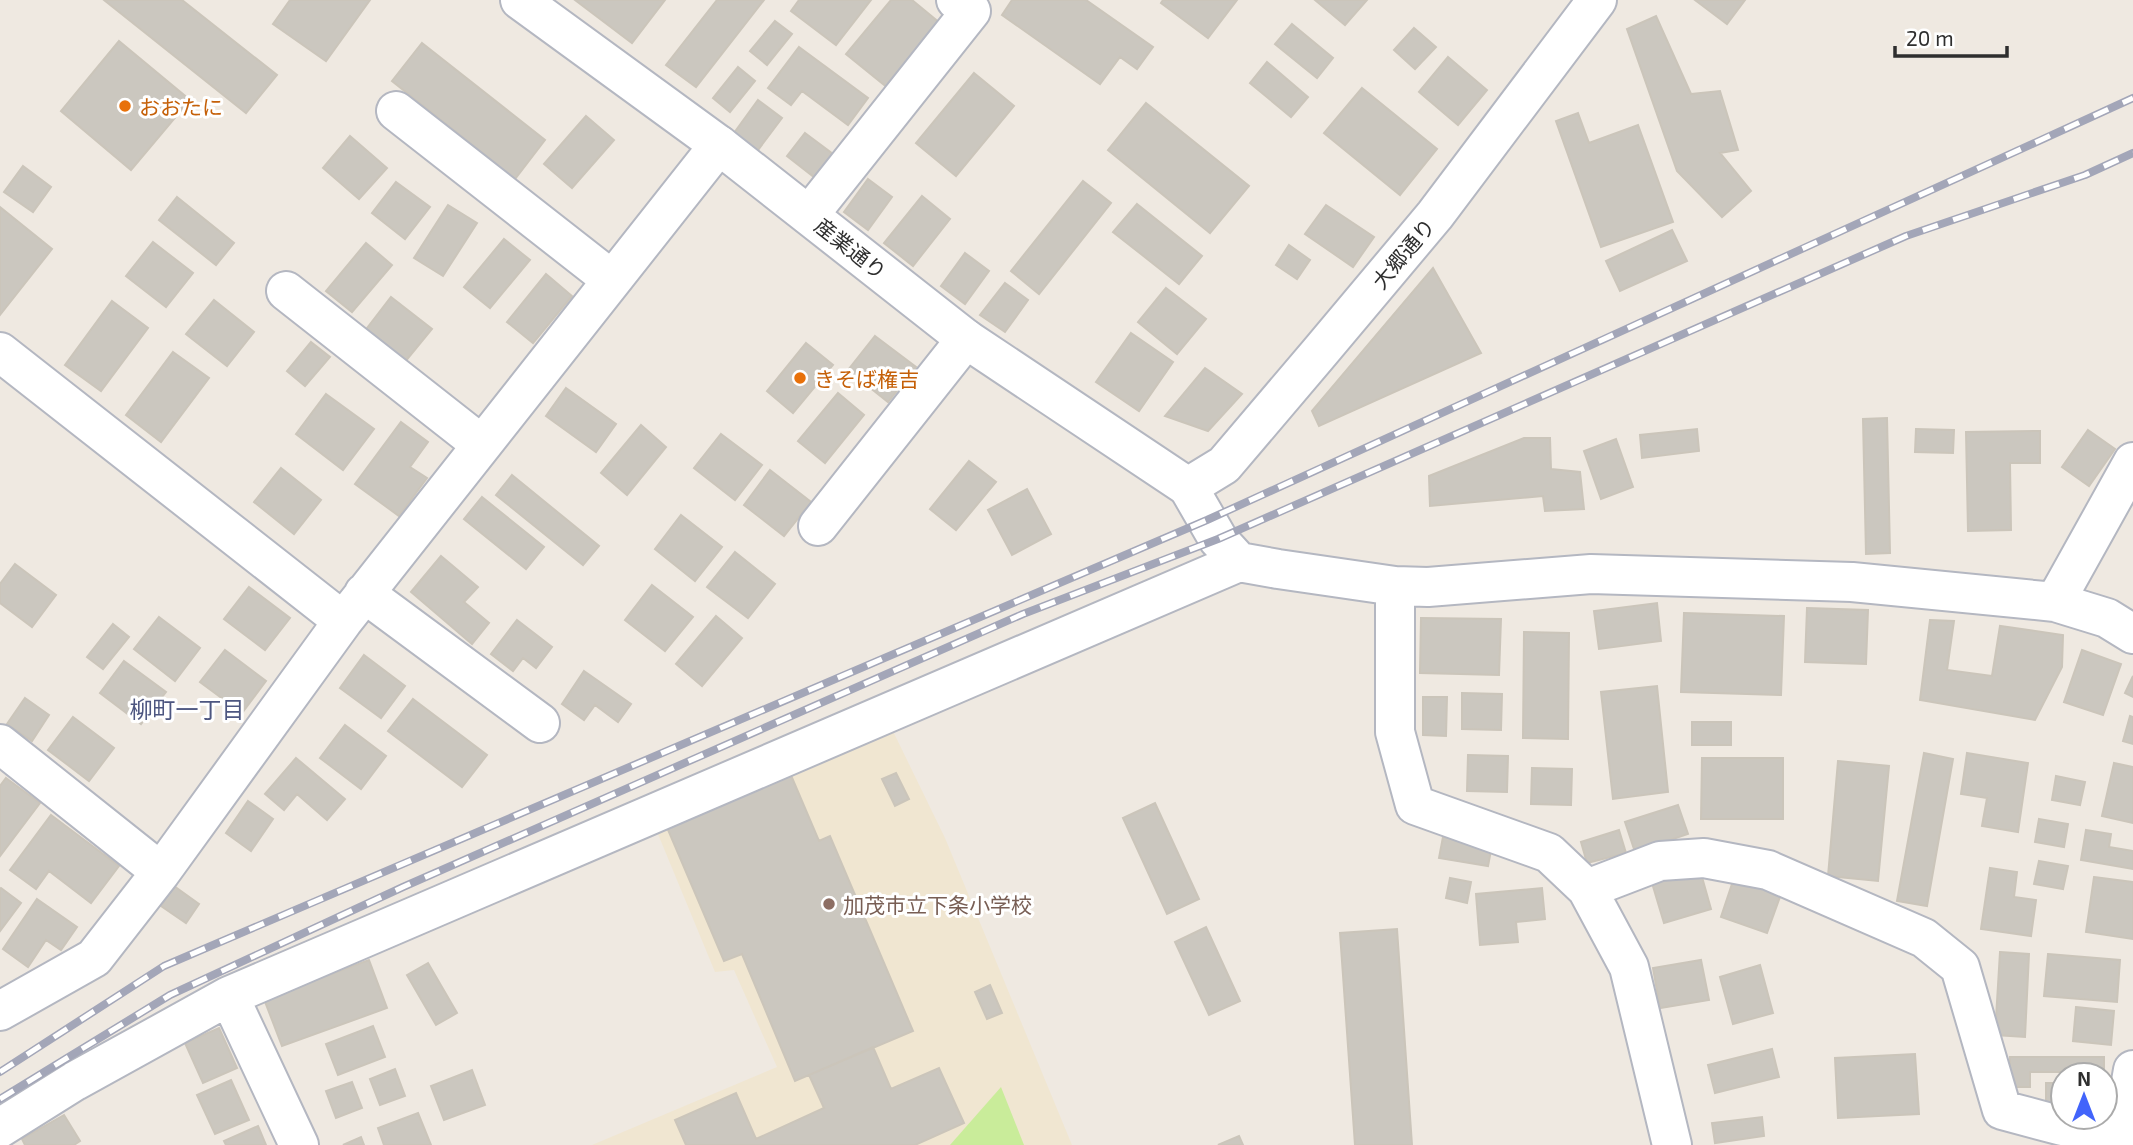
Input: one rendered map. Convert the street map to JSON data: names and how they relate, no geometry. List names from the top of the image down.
{
  "streets": {
    "street": ["産業通り", "大郷通り"]
  },
  "crossings": [
    ["産業通り", "大郷通り"]
  ],
  "districts": ["柳町一丁目"],
  "places": ["おおたに", "きそば権吉", "加茂市立下条小学校"],
  "scale_bar": "20 m",
  "north": "top"
}
